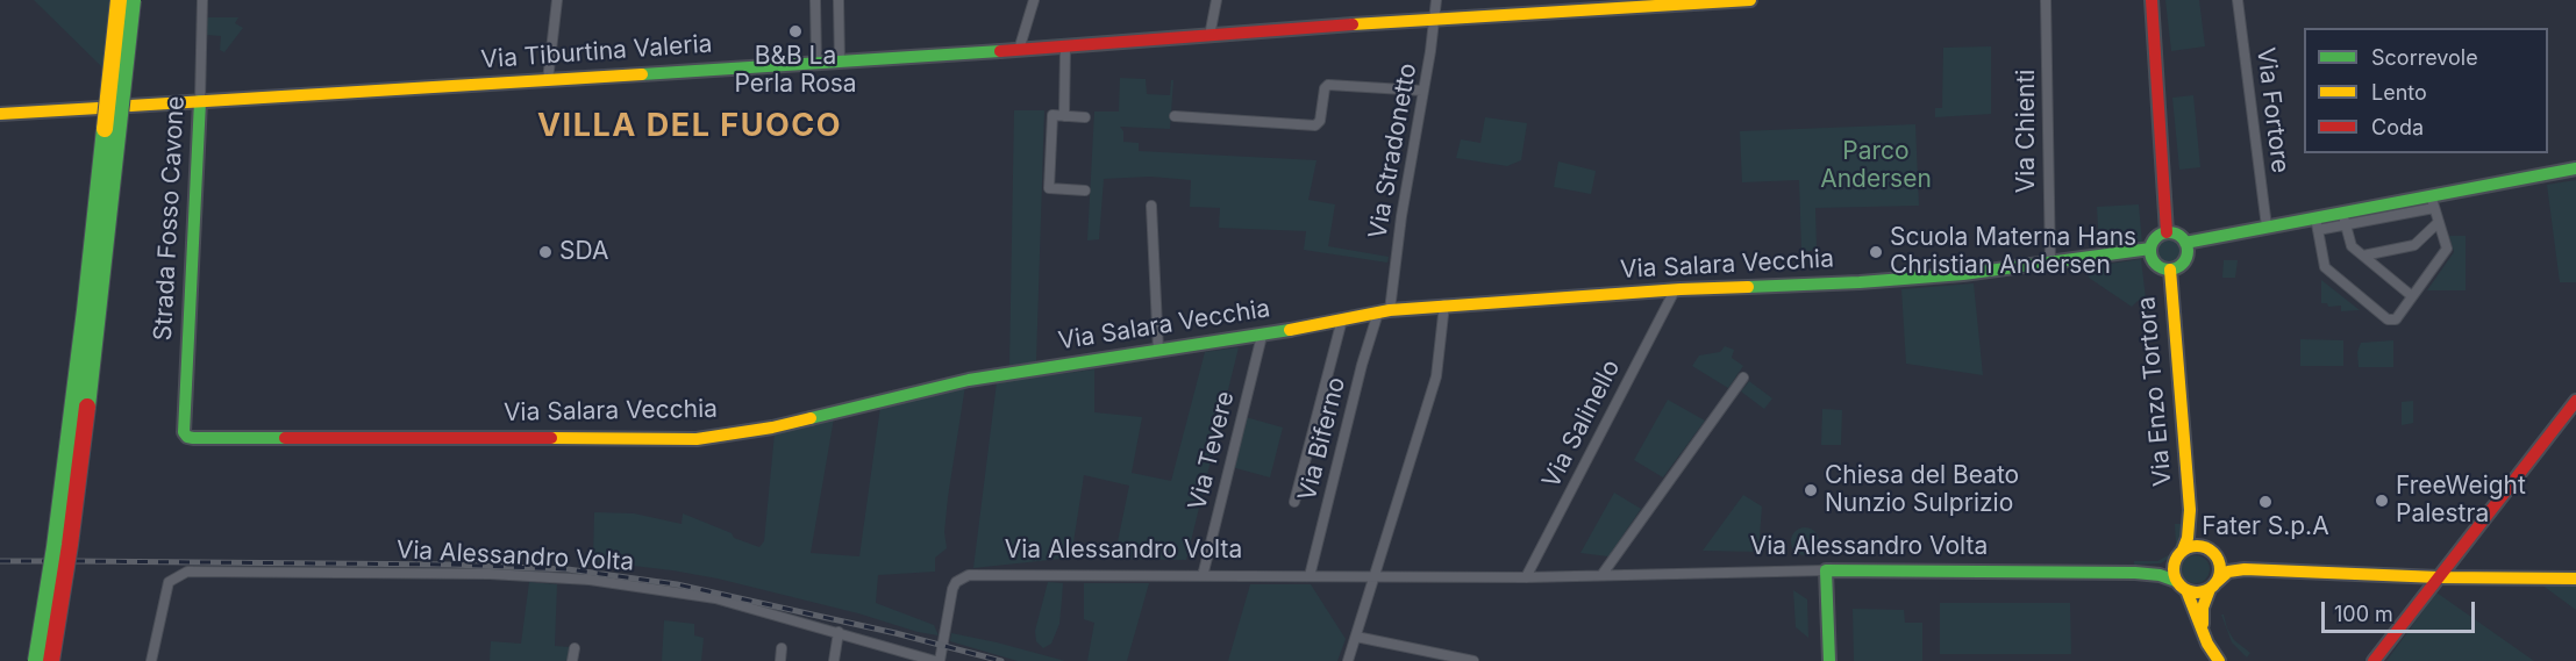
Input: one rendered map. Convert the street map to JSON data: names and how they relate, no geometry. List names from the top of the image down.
{
  "streets": {
    "main road": [
      "Via Tiburtina Valeria",
      "Strada Fosso Cavone",
      "Via Salara Vecchia",
      "Via Enzo Tortora",
      "Via Alessandro Volta"
    ],
    "street": [
      "Via Fortore",
      "Via Chienti",
      "Via Stradonetto",
      "Via Salinello",
      "Via Biferno",
      "Via Tevere"
    ]
  },
  "crossings": [
    ["Via Tiburtina Valeria", "Via Stradonetto"],
    ["Via Tiburtina Valeria", "Strada Fosso Cavone"],
    ["Via Chienti", "Via Salara Vecchia"],
    ["Via Stradonetto", "Via Salara Vecchia"],
    ["Via Stradonetto", "Via Biferno"],
    ["Strada Fosso Cavone", "Via Salara Vecchia"],
    ["Via Salara Vecchia", "Via Enzo Tortora"],
    ["Via Salara Vecchia", "Via Salinello"],
    ["Via Salara Vecchia", "Via Biferno"],
    ["Via Salara Vecchia", "Via Tevere"],
    ["Via Enzo Tortora", "Via Alessandro Volta"],
    ["Via Salinello", "Via Alessandro Volta"],
    ["Via Biferno", "Via Alessandro Volta"],
    ["Via Tevere", "Via Alessandro Volta"]
  ],
  "districts": ["VILLA DEL FUOCO"],
  "parks": ["Parco Andersen"],
  "places": [
    "B&B La Perla Rosa",
    "SDA",
    "Scuola Materna Hans Christian Andersen",
    "Chiesa del Beato Nunzio Sulprizio",
    "FreeWeight Palestra",
    "Fater S.p.A"
  ],
  "legend": ["Scorrevole", "Lento", "Coda"],
  "scale_bar": "100 m"
}
